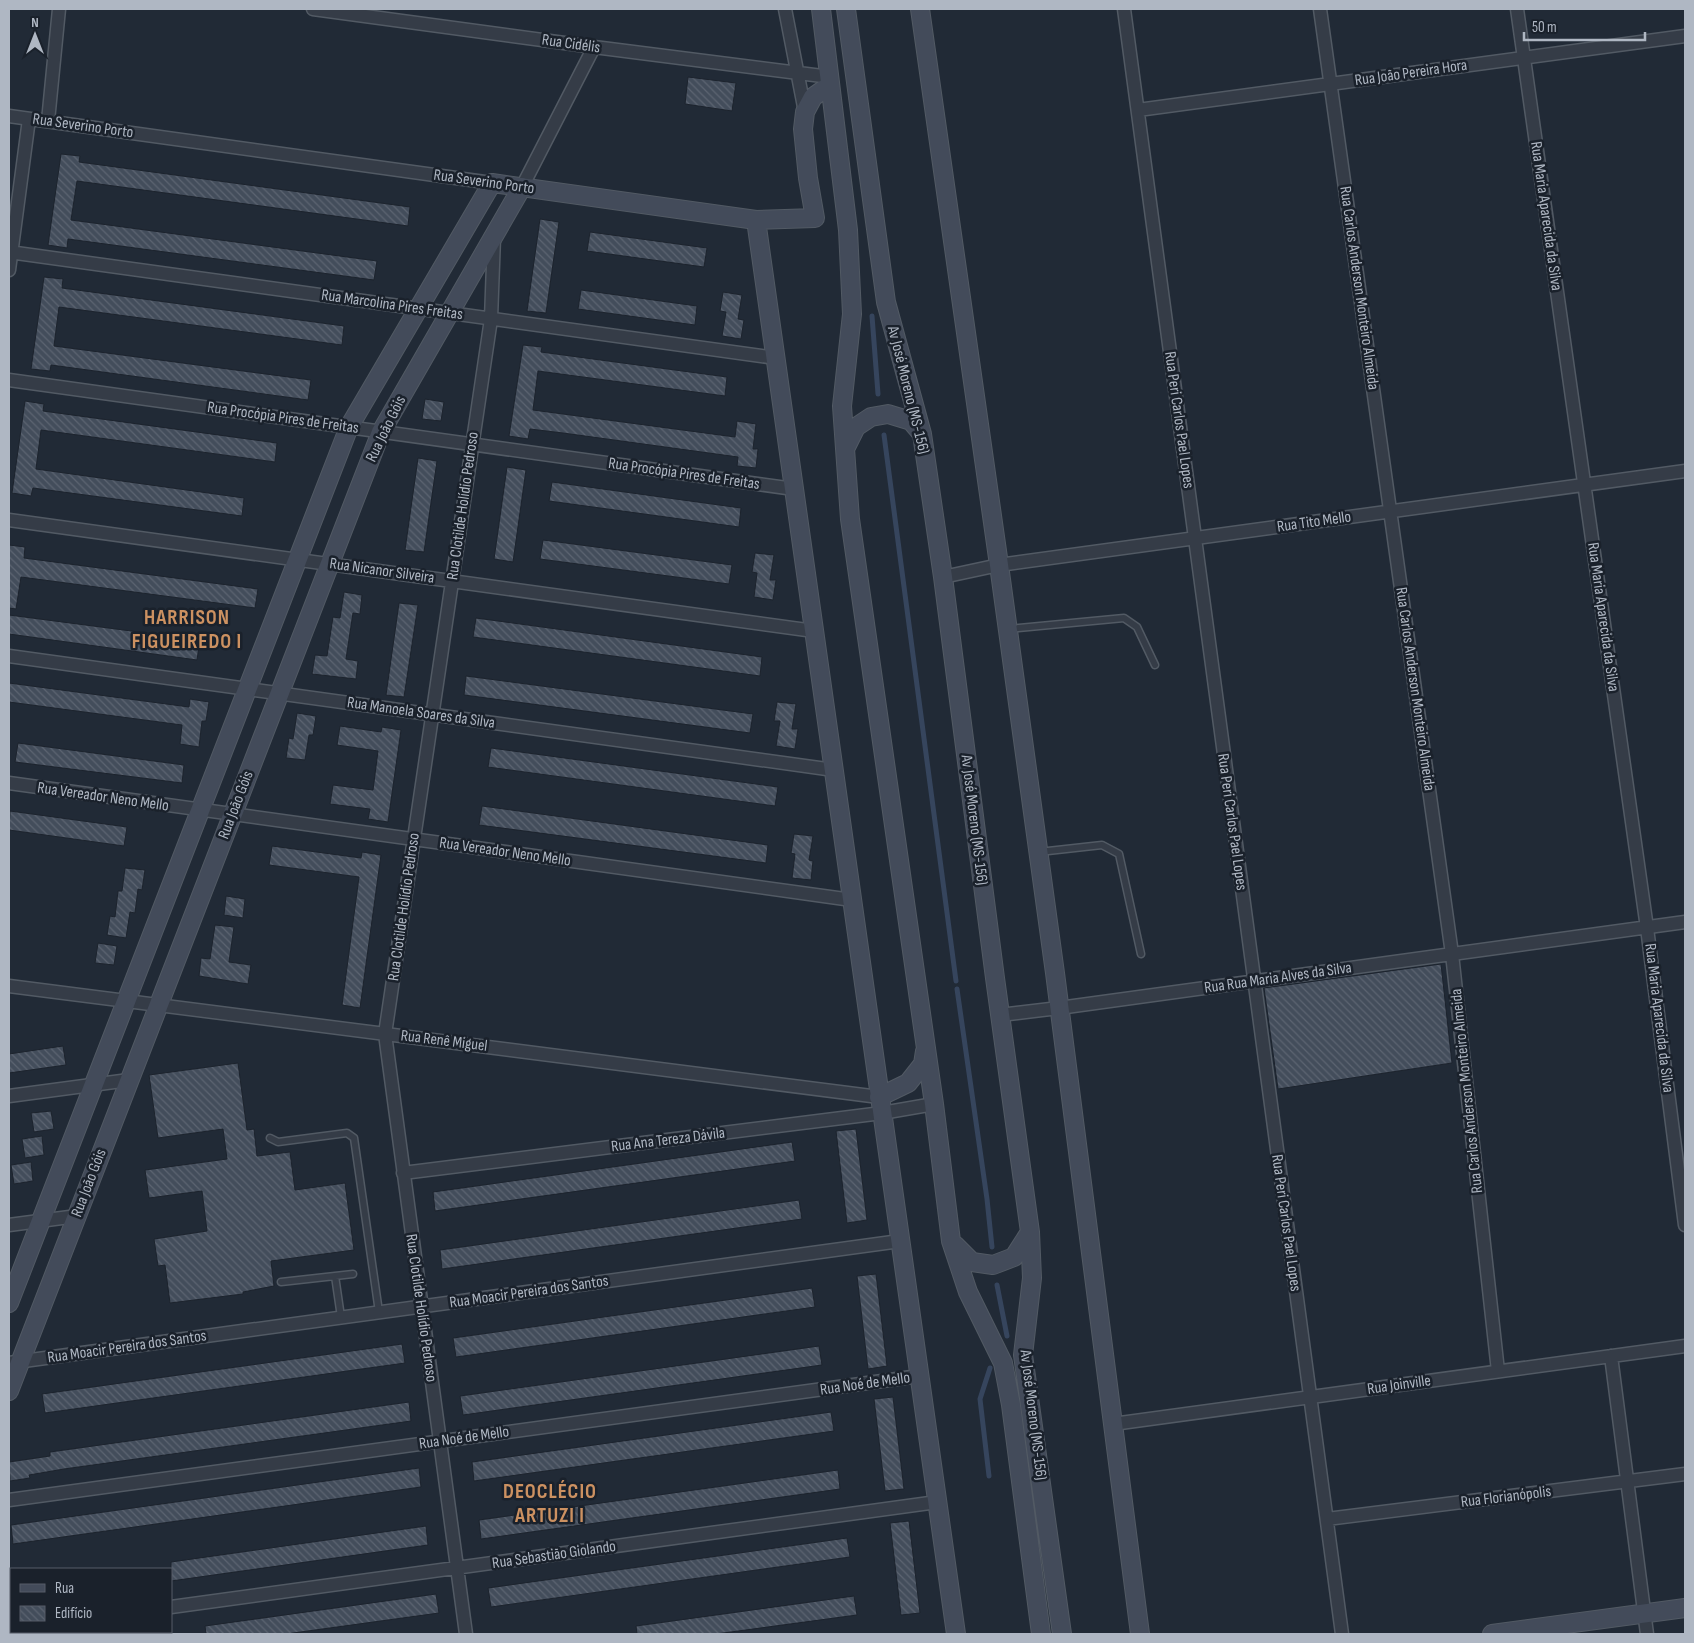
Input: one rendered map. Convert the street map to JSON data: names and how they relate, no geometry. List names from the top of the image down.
{
  "streets": {
    "street": [
      "Rua Cidélis",
      "Rua João Pereira Hora",
      "Rua Severino Porto",
      "Rua Maria Aparecida da Silva",
      "Rua Carlos Anderson Monteiro Almeida",
      "Rua Marcolina Pires Freitas",
      "Av José Moreno (MS-156)",
      "Rua Procópia Pires de Freitas",
      "Rua Peri Carlos Pael Lopes",
      "Rua João Góis",
      "Rua Clotilde Holídio Pedroso",
      "Rua Tito Mello",
      "Rua Nicanor Silveira",
      "Rua Manoela Soares da Silva",
      "Rua Vereador Neno Mello",
      "Rua Rua Maria Alves da Silva",
      "Rua Renê Miguel",
      "Rua Ana Tereza Dávila",
      "Rua Moacir Pereira dos Santos",
      "Rua Noé de Mello",
      "Rua Joinville",
      "Rua Florianópolis",
      "Rua Sebastião Giolando"
    ]
  },
  "crossings": [
    ["Rua Cidélis", "Av José Moreno (MS-156)"],
    ["Rua João Pereira Hora", "Rua Maria Aparecida da Silva"],
    ["Rua João Pereira Hora", "Rua Carlos Anderson Monteiro Almeida"],
    ["Rua João Pereira Hora", "Rua Peri Carlos Pael Lopes"],
    ["Rua Severino Porto", "Rua João Góis"],
    ["Rua Severino Porto", "Rua Clotilde Holídio Pedroso"],
    ["Rua Maria Aparecida da Silva", "Rua Tito Mello"],
    ["Rua Maria Aparecida da Silva", "Rua Rua Maria Alves da Silva"],
    ["Rua Carlos Anderson Monteiro Almeida", "Rua Tito Mello"],
    ["Rua Carlos Anderson Monteiro Almeida", "Rua Rua Maria Alves da Silva"],
    ["Rua Carlos Anderson Monteiro Almeida", "Rua Joinville"],
    ["Rua Marcolina Pires Freitas", "Rua João Góis"],
    ["Rua Marcolina Pires Freitas", "Rua Clotilde Holídio Pedroso"],
    ["Av José Moreno (MS-156)", "Rua Tito Mello"],
    ["Av José Moreno (MS-156)", "Rua Rua Maria Alves da Silva"],
    ["Av José Moreno (MS-156)", "Rua Ana Tereza Dávila"],
    ["Rua Procópia Pires de Freitas", "Rua João Góis"],
    ["Rua Procópia Pires de Freitas", "Rua Clotilde Holídio Pedroso"],
    ["Rua Peri Carlos Pael Lopes", "Rua Tito Mello"],
    ["Rua Peri Carlos Pael Lopes", "Rua Rua Maria Alves da Silva"],
    ["Rua Peri Carlos Pael Lopes", "Rua Joinville"],
    ["Rua Peri Carlos Pael Lopes", "Rua Florianópolis"],
    ["Rua João Góis", "Rua Clotilde Holídio Pedroso"],
    ["Rua João Góis", "Rua Nicanor Silveira"],
    ["Rua João Góis", "Rua Manoela Soares da Silva"],
    ["Rua João Góis", "Rua Vereador Neno Mello"],
    ["Rua João Góis", "Rua Renê Miguel"],
    ["Rua João Góis", "Rua Moacir Pereira dos Santos"],
    ["Rua Clotilde Holídio Pedroso", "Rua Nicanor Silveira"],
    ["Rua Clotilde Holídio Pedroso", "Rua Manoela Soares da Silva"],
    ["Rua Clotilde Holídio Pedroso", "Rua Vereador Neno Mello"],
    ["Rua Clotilde Holídio Pedroso", "Rua Renê Miguel"],
    ["Rua Clotilde Holídio Pedroso", "Rua Ana Tereza Dávila"],
    ["Rua Clotilde Holídio Pedroso", "Rua Moacir Pereira dos Santos"],
    ["Rua Clotilde Holídio Pedroso", "Rua Noé de Mello"],
    ["Rua Clotilde Holídio Pedroso", "Rua Sebastião Giolando"],
    ["Rua Renê Miguel", "Rua Ana Tereza Dávila"]
  ],
  "districts": ["HARRISON FIGUEIREDO I", "DEOCLÉCIO ARTUZI I"],
  "legend": ["Rua", "Edifício"],
  "scale_bar": "50 m",
  "north": "top"
}
